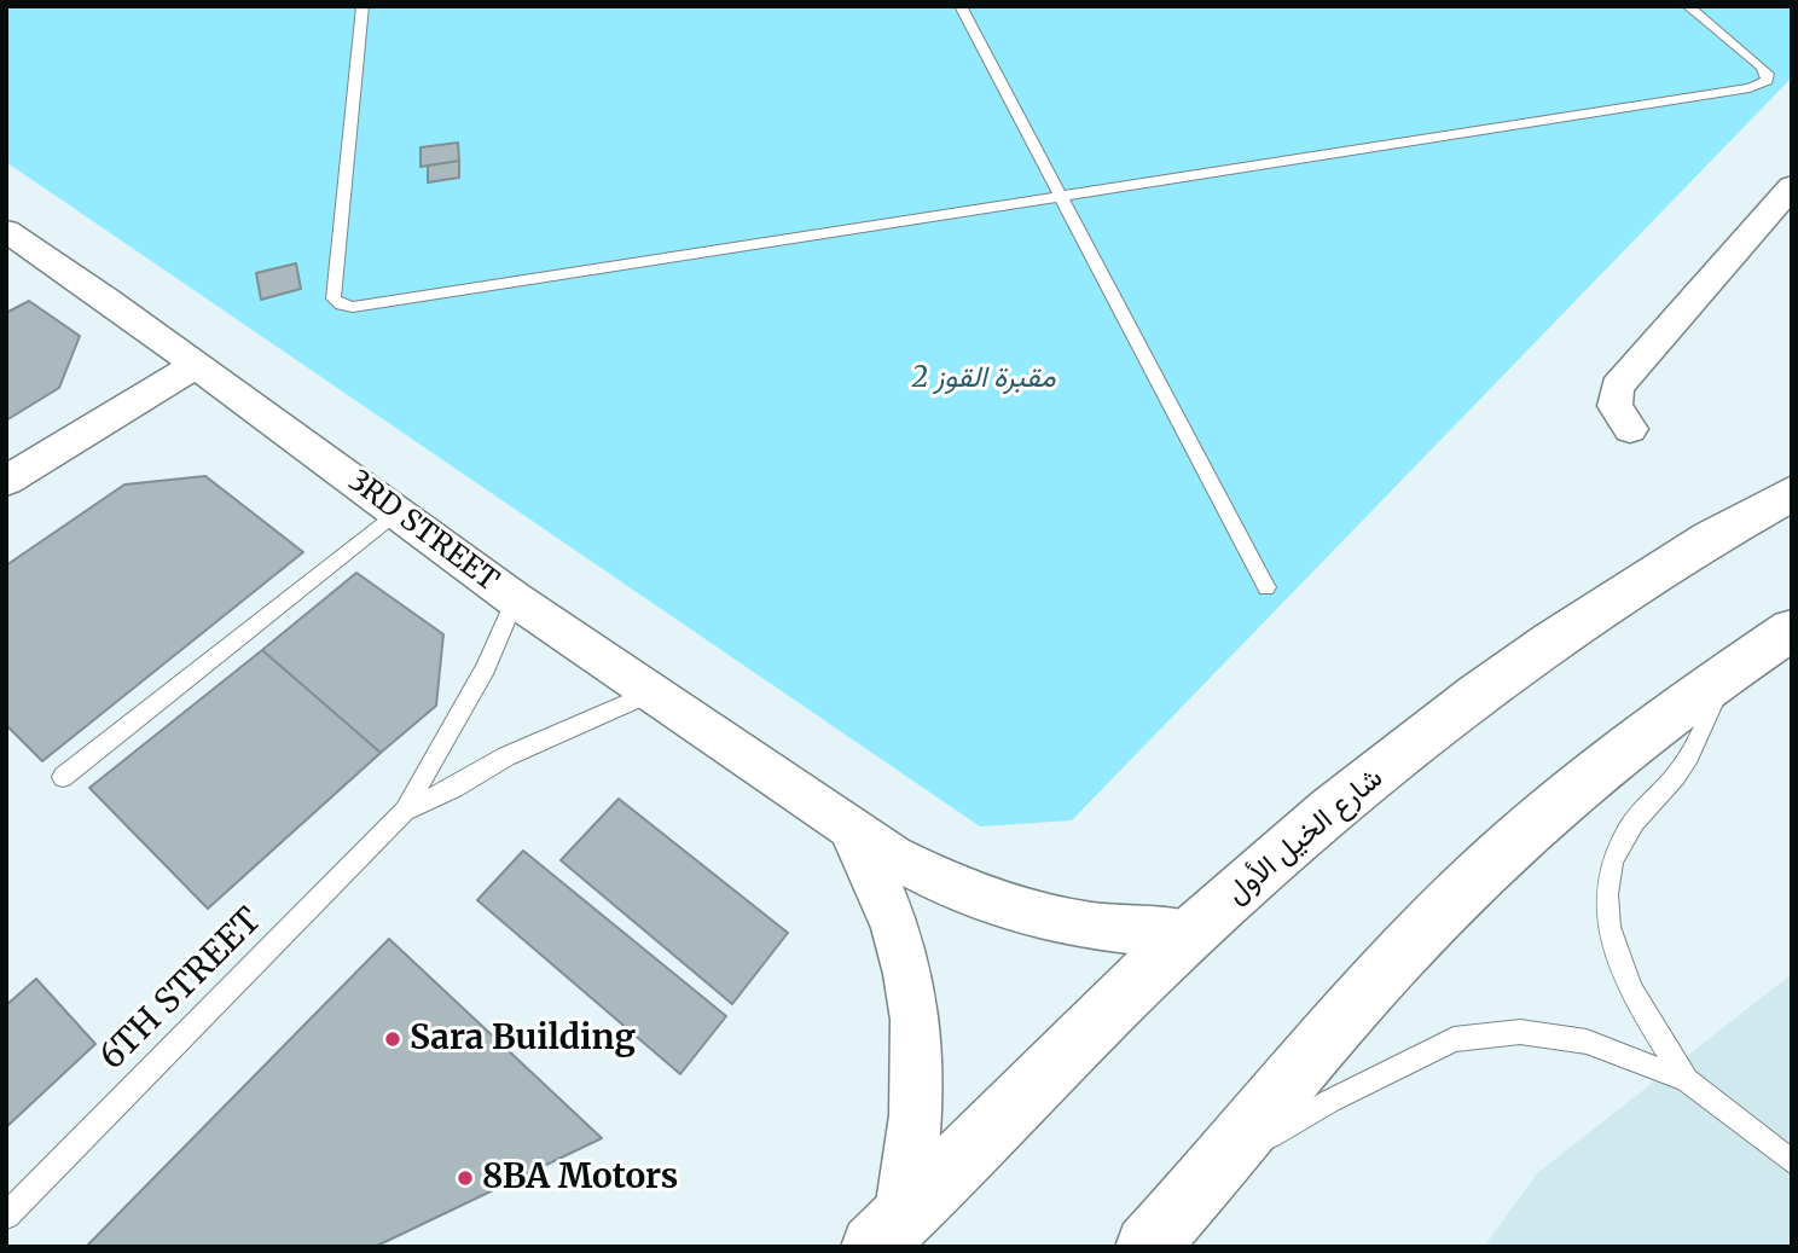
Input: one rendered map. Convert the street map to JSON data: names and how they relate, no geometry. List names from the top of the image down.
{
  "streets": {
    "main road": ["شارع الخيل الأول"],
    "street": ["3RD STREET"],
    "lane": ["6TH STREET"]
  },
  "crossings": [
    ["3RD STREET", "شارع الخيل الأول"],
    ["3RD STREET", "6TH STREET"]
  ],
  "parks": ["مقبرة القوز 2"],
  "places": ["Sara Building", "8BA Motors"]
}
